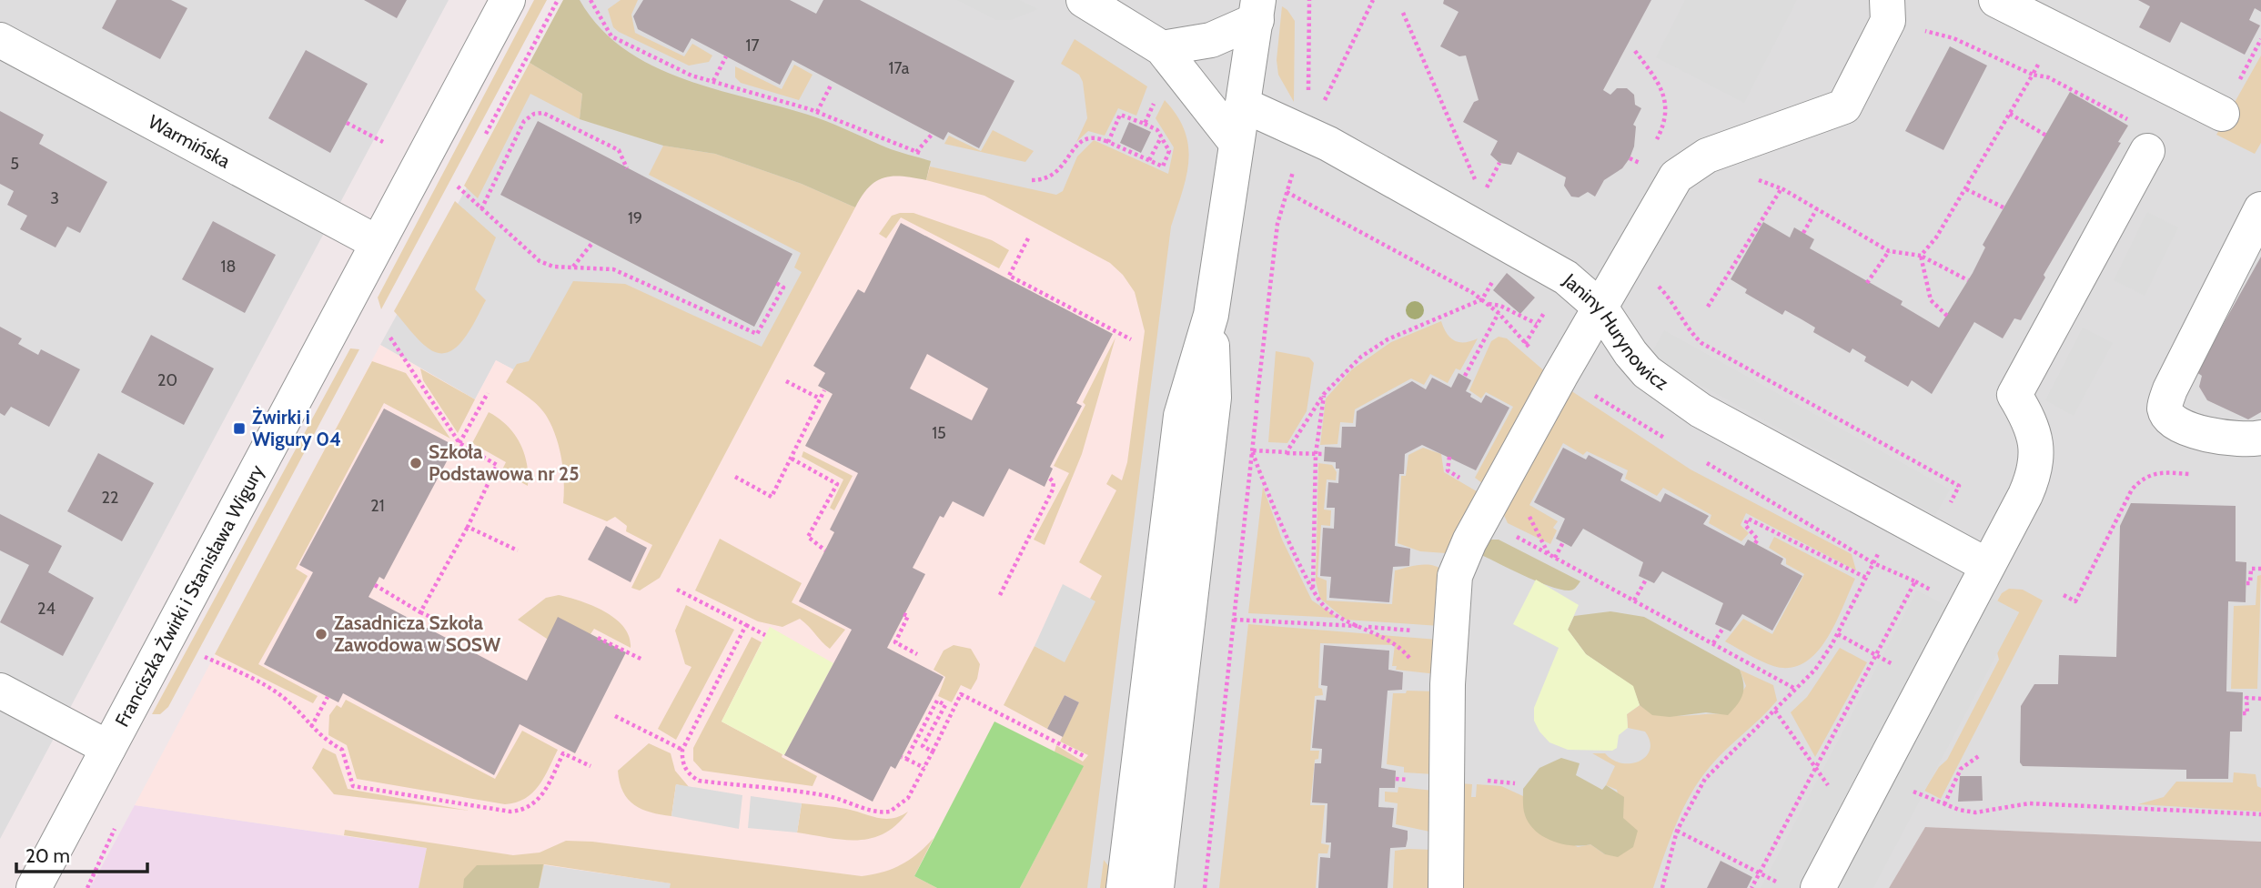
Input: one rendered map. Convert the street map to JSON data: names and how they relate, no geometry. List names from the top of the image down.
{
  "streets": {
    "street": ["Warmińska", "Janiny Hurynowicz", "Franciszka Żwirki i Stanisława Wigury"]
  },
  "crossings": [
    ["Warmińska", "Franciszka Żwirki i Stanisława Wigury"]
  ],
  "places": {
    "transit": ["Żwirki i Wigury 04"],
    "other": ["Szkoła Podstawowa nr 25", "Zasadnicza Szkoła Zawodowa w SOSW"]
  },
  "house_numbers": [
    "17",
    "17a",
    "5",
    "3",
    "19",
    "18",
    "20",
    "15",
    "22",
    "21",
    "24"
  ],
  "scale_bar": "20 m"
}
